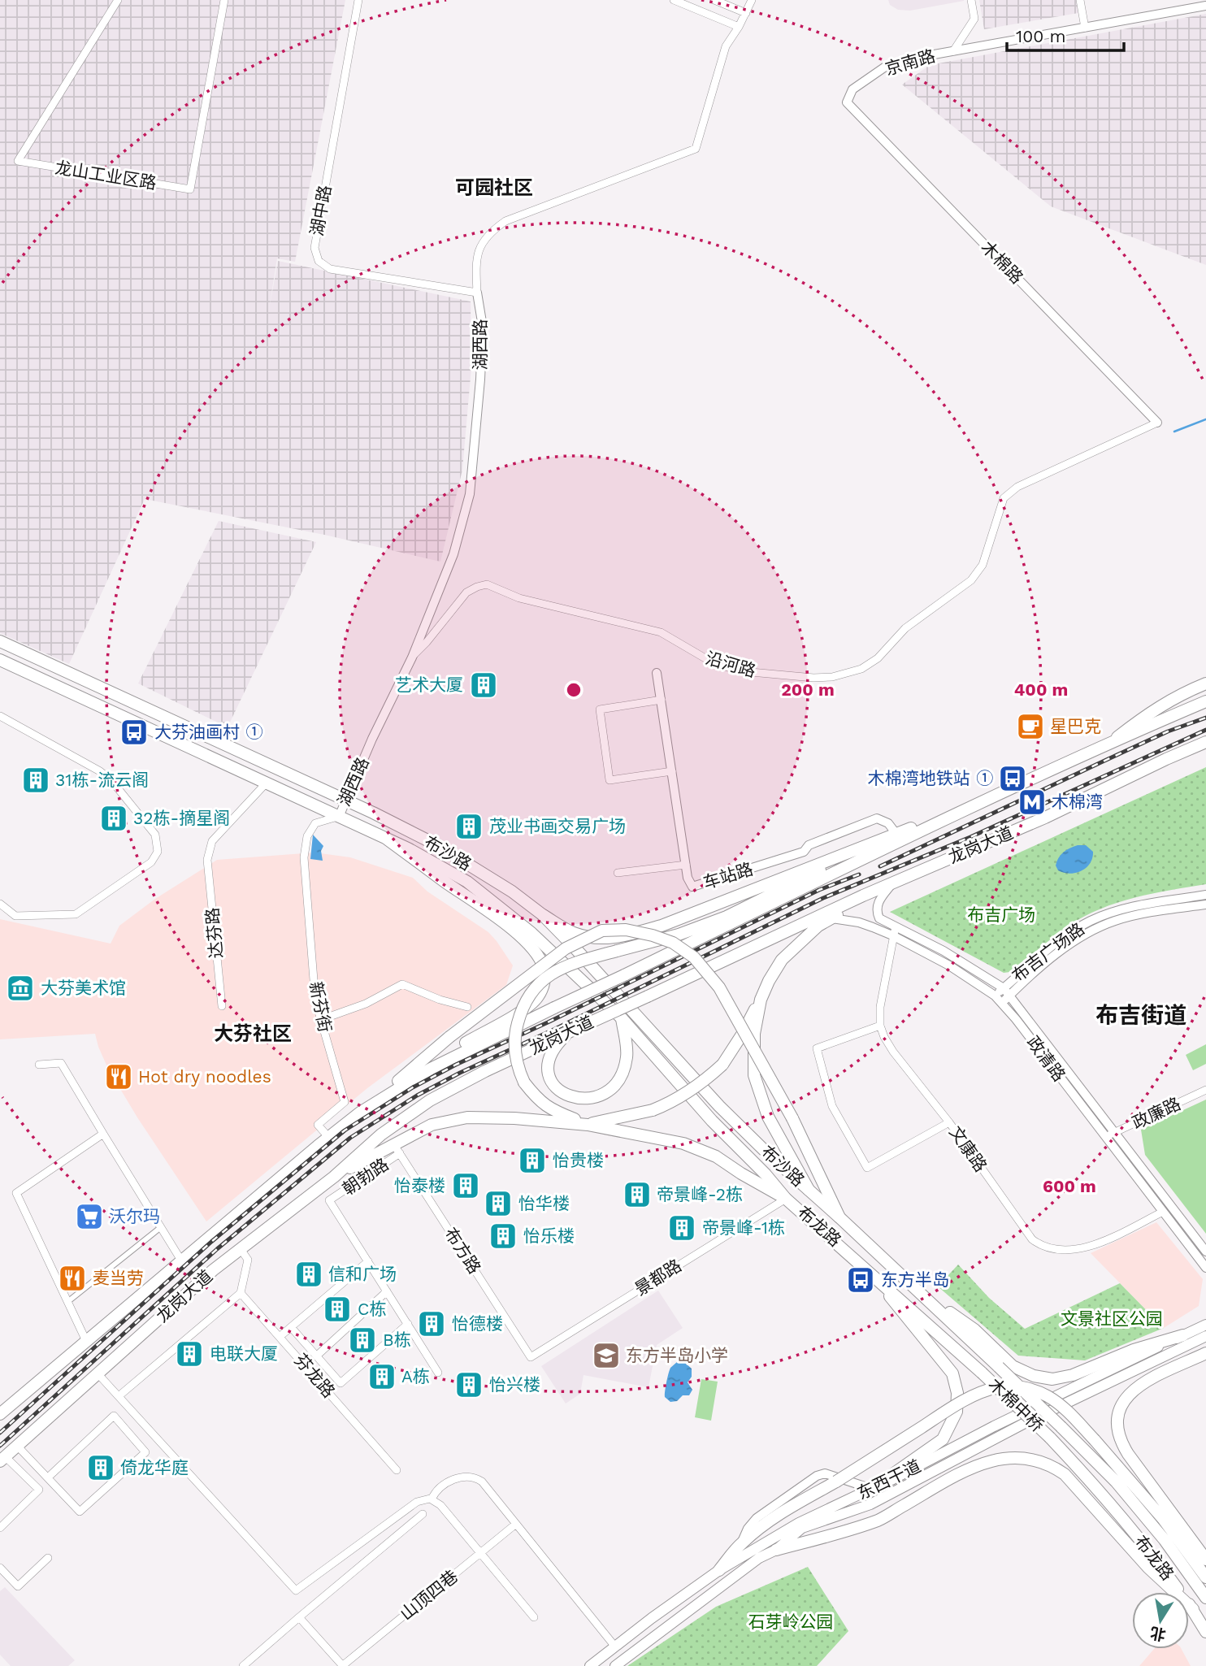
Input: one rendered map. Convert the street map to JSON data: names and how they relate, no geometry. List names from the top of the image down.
{
  "streets": {
    "main road": [
      "龙岗大道",
      "布沙路",
      "布龙路",
      "木棉中桥",
      "东西干道"
    ],
    "street": [
      "京南路",
      "龙山工业区路",
      "湖中路",
      "木棉路",
      "湖西路",
      "沿河路",
      "车站路",
      "达芬路",
      "布吉广场路",
      "新芬街",
      "政清路",
      "政廉路",
      "文康路",
      "朝勃路",
      "布方路",
      "景都路",
      "芬龙路",
      "山顶四巷"
    ]
  },
  "crossings": [
    ["京南路", "木棉路"],
    ["湖中路", "湖西路"],
    ["木棉路", "沿河路"],
    ["湖西路", "沿河路"],
    ["湖西路", "布沙路"],
    ["湖西路", "新芬街"],
    ["龙岗大道", "新芬街"],
    ["龙岗大道", "政清路"],
    ["布沙路", "达芬路"],
    ["布沙路", "新芬街"],
    ["布沙路", "布龙路"],
    ["布吉广场路", "政清路"],
    ["政清路", "政廉路"],
    ["政清路", "文康路"],
    ["朝勃路", "布方路"],
    ["布龙路", "景都路"],
    ["布龙路", "木棉中桥"],
    ["布方路", "景都路"]
  ],
  "districts": ["可园社区", "布吉街道", "大芬社区"],
  "parks": ["布吉广场", "文景社区公园", "石芽岭公园"],
  "places": {
    "building": [
      "艺术大厦",
      "31栋-流云阁",
      "32栋-摘星阁",
      "茂业书画交易广场",
      "怡贵楼",
      "怡泰楼",
      "帝景峰-2栋",
      "怡华楼",
      "帝景峰-1栋",
      "怡乐楼",
      "信和广场",
      "C栋",
      "怡德楼",
      "B栋",
      "电联大厦",
      "A栋",
      "怡兴楼",
      "倚龙华庭"
    ],
    "cafe": ["星巴克"],
    "bus stop": ["大芬油画村 ①", "木棉湾地铁站 ①", "东方半岛"],
    "metro station": ["木棉湾"],
    "museum": ["大芬美术馆"],
    "restaurant": ["Hot dry noodles", "麦当劳"],
    "supermarket": ["沃尔玛"],
    "school or university": ["东方半岛小学"]
  },
  "scale_bar": "100 m",
  "north": "bottom",
  "rings": ["200 m", "400 m", "600 m"]
}
